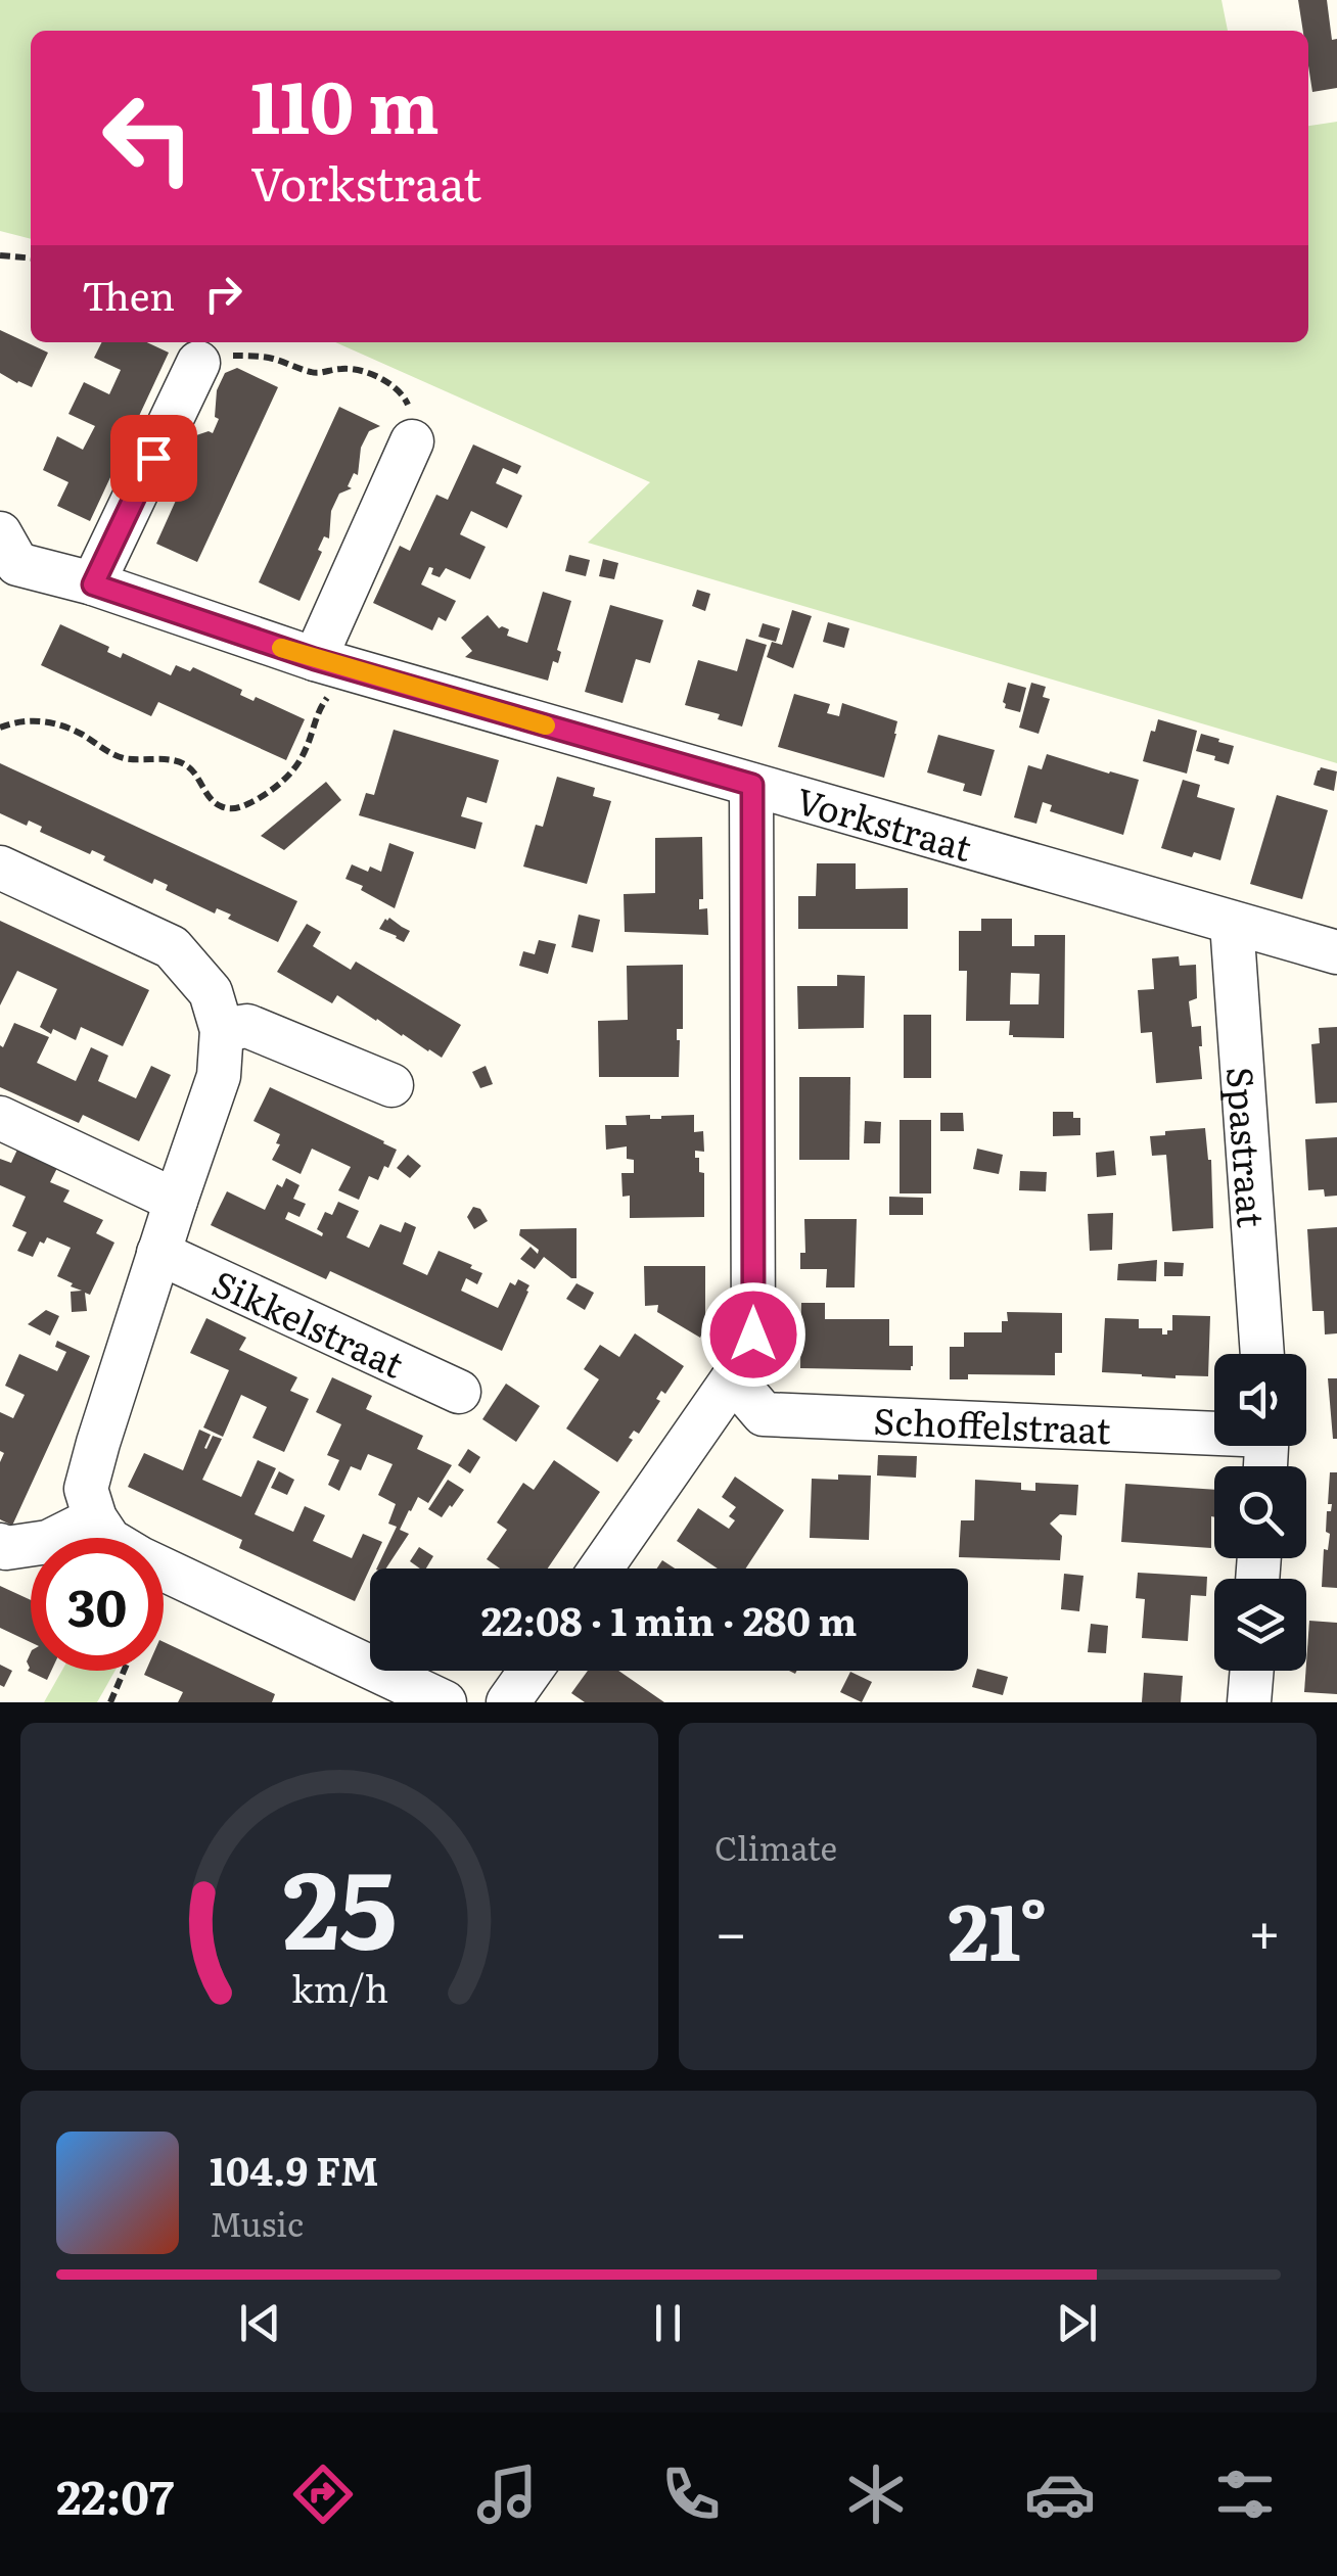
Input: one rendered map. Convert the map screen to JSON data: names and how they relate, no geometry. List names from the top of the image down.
{
  "streets": {
    "street": [
      "Vorkstraat",
      "Spastraat",
      "Sikkelstraat",
      "Schoffelstraat"
    ]
  },
  "crossings": [
    ["Vorkstraat", "Spastraat"]
  ],
  "page": {
    "turn": ["110 m", "Vorkstraat"],
    "then": "Then",
    "limit": "30",
    "trip": "22:08 · 1 min · 280 m",
    "tile": "Climate",
    "heat": ["−", "21°", "+"],
    "song": ["104.9 FM", "Music"],
    "tabs": "22:07",
    "gauge": ["25", "km/h"]
  }
}
